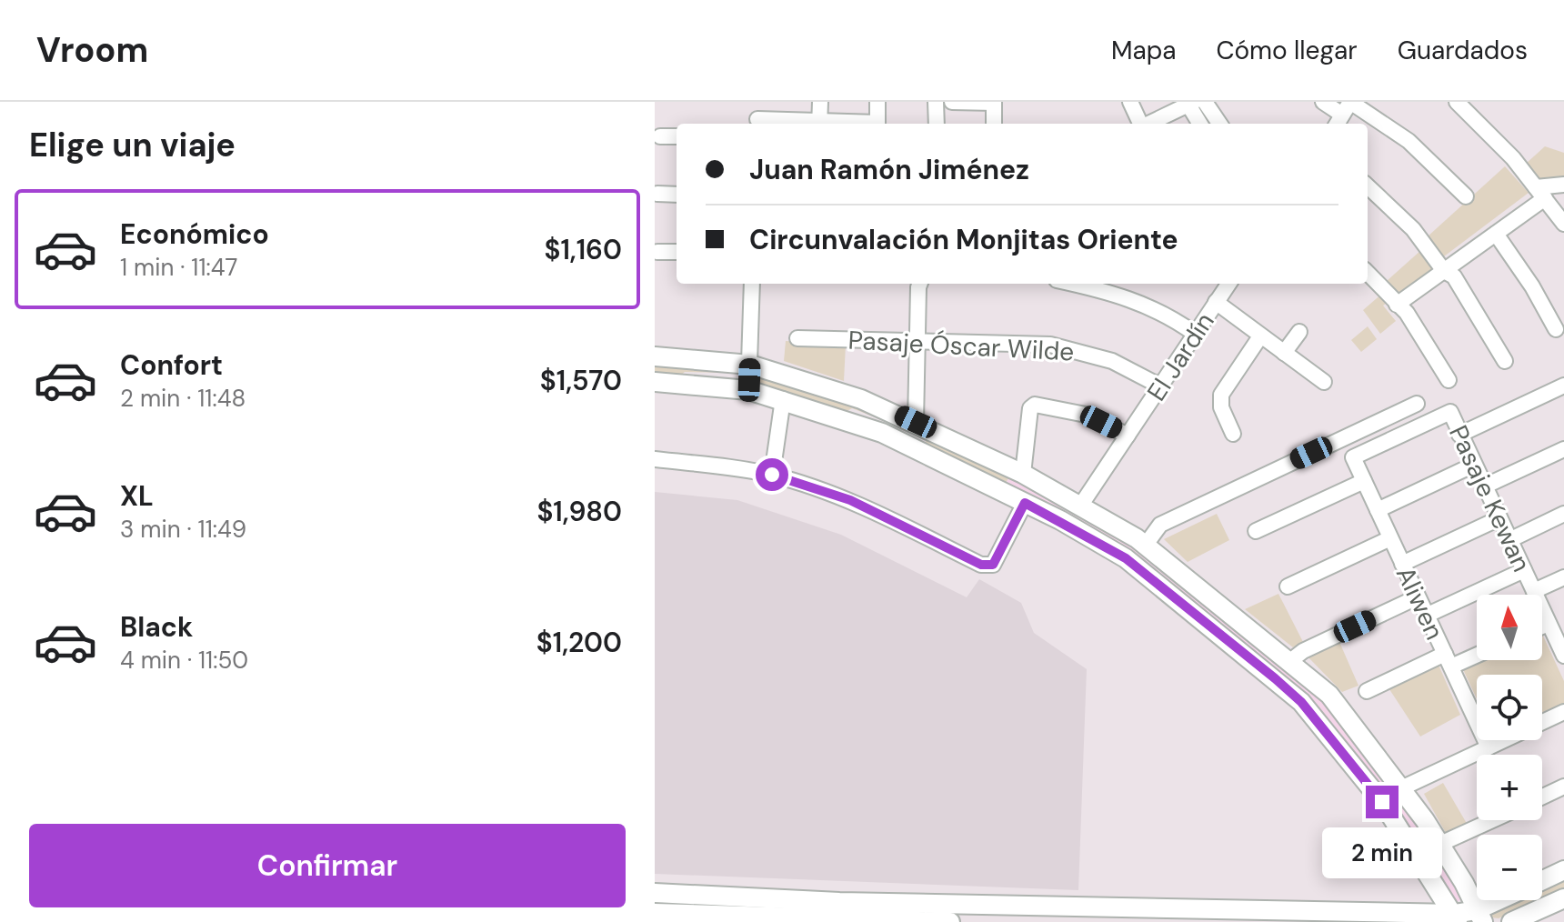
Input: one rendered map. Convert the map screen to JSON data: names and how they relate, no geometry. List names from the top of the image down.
{
  "streets": {
    "street": [
      "Pasaje Óscar Wilde",
      "El Jardín",
      "Pasaje Kewan",
      "Aliwen"
    ]
  },
  "crossings": [
    ["Pasaje Óscar Wilde", "El Jardín"],
    ["Pasaje Kewan", "Aliwen"]
  ],
  "north": "top",
  "page": {
    "header": "Vroom",
    "nav": ["Mapa", "Cómo llegar", "Guardados"],
    "heading": "Elige un viaje",
    "banner": ["Juan Ramón Jiménez", "Circunvalación Monjitas Oriente"],
    "list": [
      {
        "name": "Económico",
        "note": "1 min · 11:47",
        "value": "$1,160"
      },
      {
        "name": "Confort",
        "note": "2 min · 11:48",
        "value": "$1,570"
      },
      {
        "name": "XL",
        "note": "3 min · 11:49",
        "value": "$1,980"
      },
      {
        "name": "Black",
        "note": "4 min · 11:50",
        "value": "$1,200"
      }
    ],
    "map_buttons": ["+", "−"],
    "buttons": "Confirmar",
    "bubble": "2 min"
  }
}
